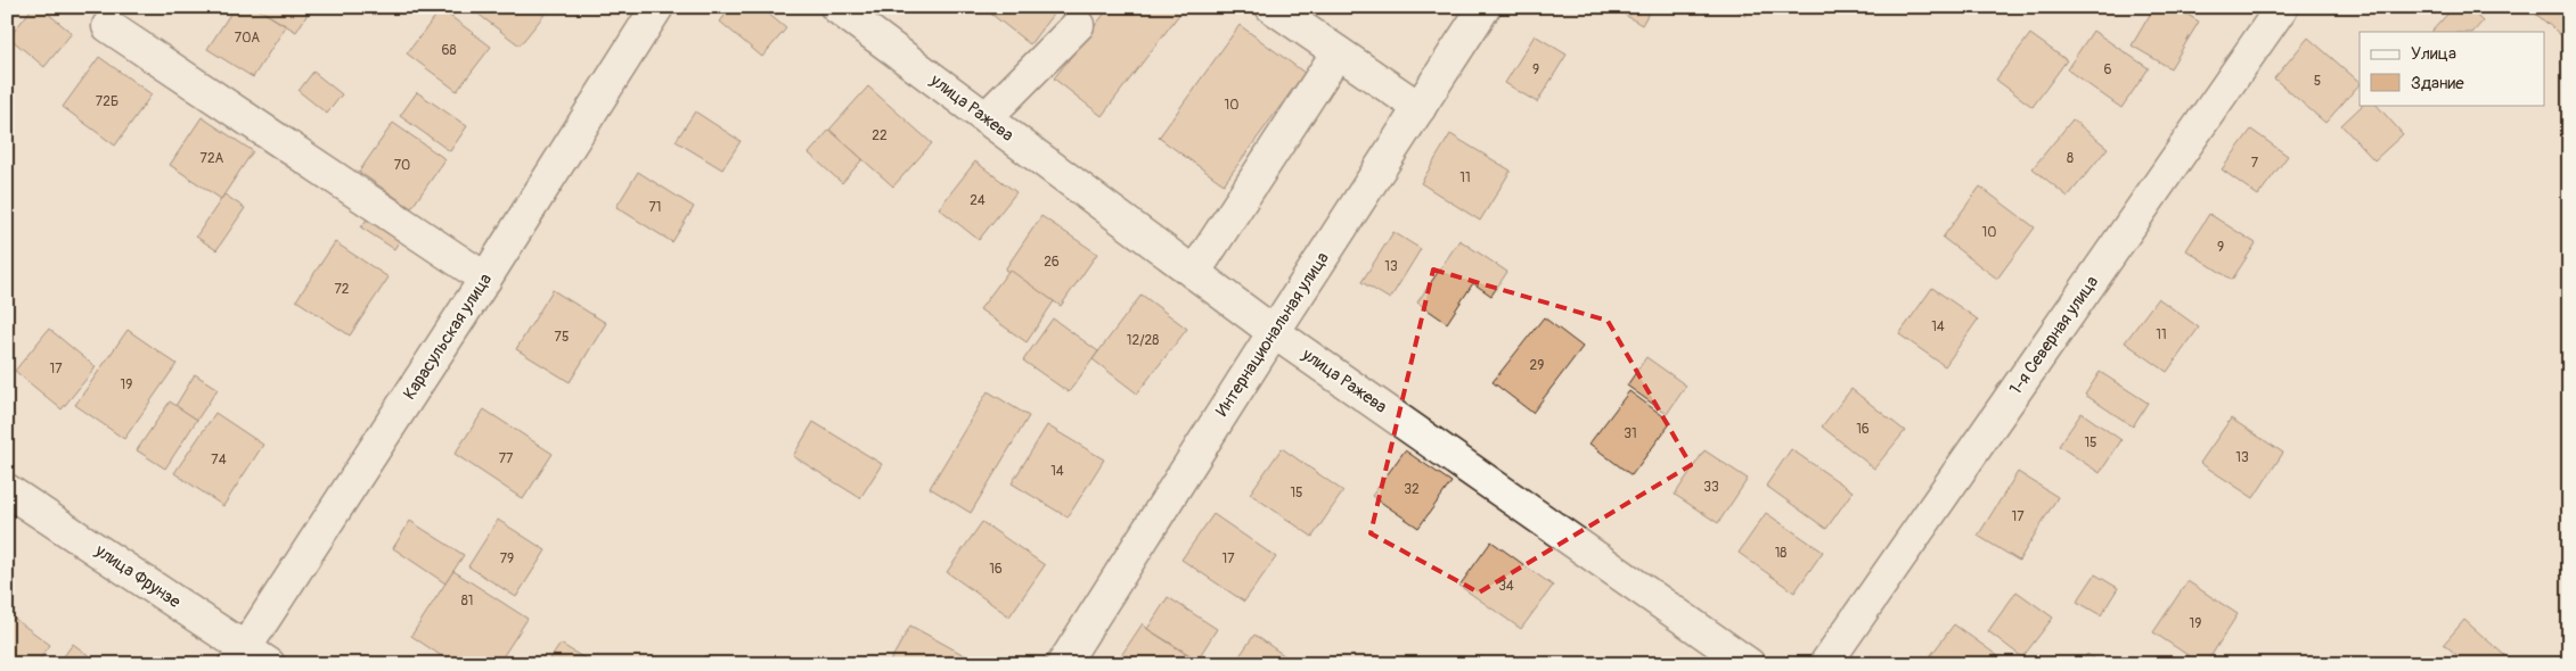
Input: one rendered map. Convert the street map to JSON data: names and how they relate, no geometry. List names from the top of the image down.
{
  "streets": {
    "street": [
      "улица Ражева",
      "Интернациональная улица",
      "1-я Северная улица",
      "Карасульская улица",
      "улица Фрунзе"
    ]
  },
  "crossings": [
    ["улица Ражева", "Интернациональная улица"],
    ["Карасульская улица", "улица Фрунзе"]
  ],
  "house_numbers": [
    "70А",
    "68",
    "9",
    "6",
    "5",
    "72Б",
    "10",
    "22",
    "72А",
    "8",
    "7",
    "70",
    "11",
    "24",
    "71",
    "10",
    "9",
    "26",
    "13",
    "72",
    "14",
    "11",
    "75",
    "12/28",
    "29",
    "17",
    "19",
    "16",
    "31",
    "15",
    "13",
    "77",
    "74",
    "14",
    "33",
    "32",
    "15",
    "17",
    "18",
    "79",
    "17",
    "16",
    "34",
    "81",
    "19"
  ],
  "legend": ["Улица", "Здание"]
}
